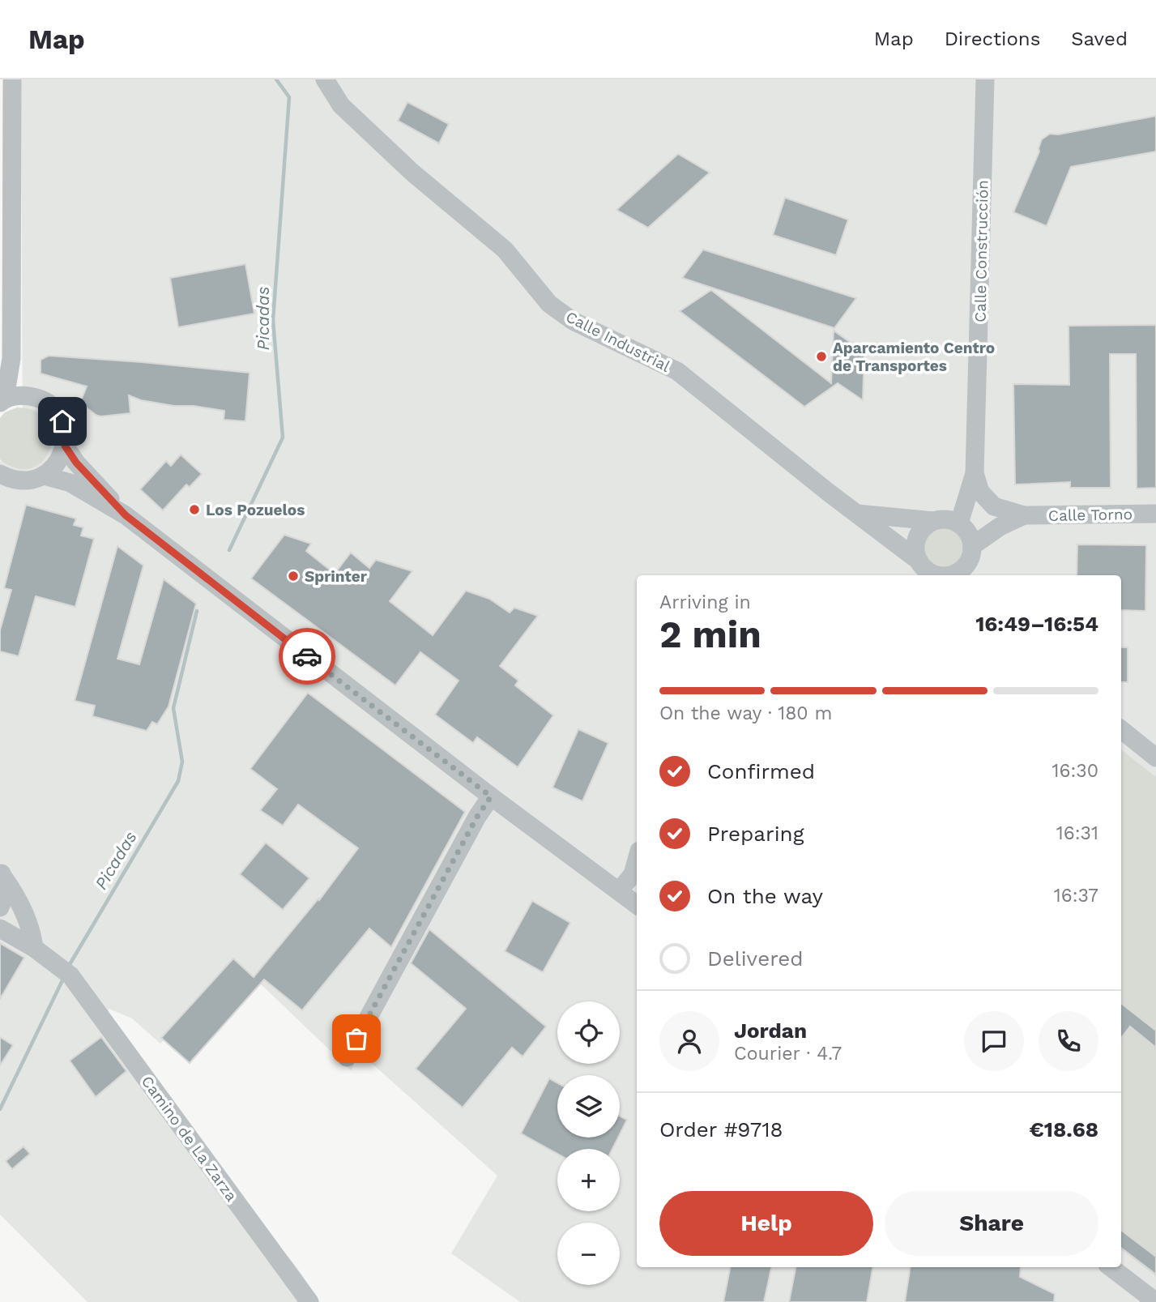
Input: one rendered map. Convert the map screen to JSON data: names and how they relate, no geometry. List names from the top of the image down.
{
  "streets": {
    "street": [
      "Calle Construcción",
      "Calle Industrial",
      "Calle Torno",
      "Camino de La Zarza"
    ]
  },
  "crossings": [
    ["Calle Construcción", "Calle Torno"]
  ],
  "water": ["Picadas"],
  "places": ["Aparcamiento Centro de Transportes", "Los Pozuelos", "Sprinter"],
  "page": {
    "header": "Map",
    "nav": ["Map", "Directions", "Saved"],
    "heading": ["2 min", "Arriving in", "16:49–16:54"],
    "panel": [
      "Jordan",
      "Courier · 4.7",
      "Order #9718",
      "€18.68"
    ],
    "bar": "On the way · 180 m",
    "list": [
      ["Confirmed", "16:30"],
      ["Preparing", "16:31"],
      ["On the way", "16:37"],
      "Delivered"
    ],
    "map_buttons": ["+", "−"],
    "buttons": ["Help", "Share"]
  }
}
